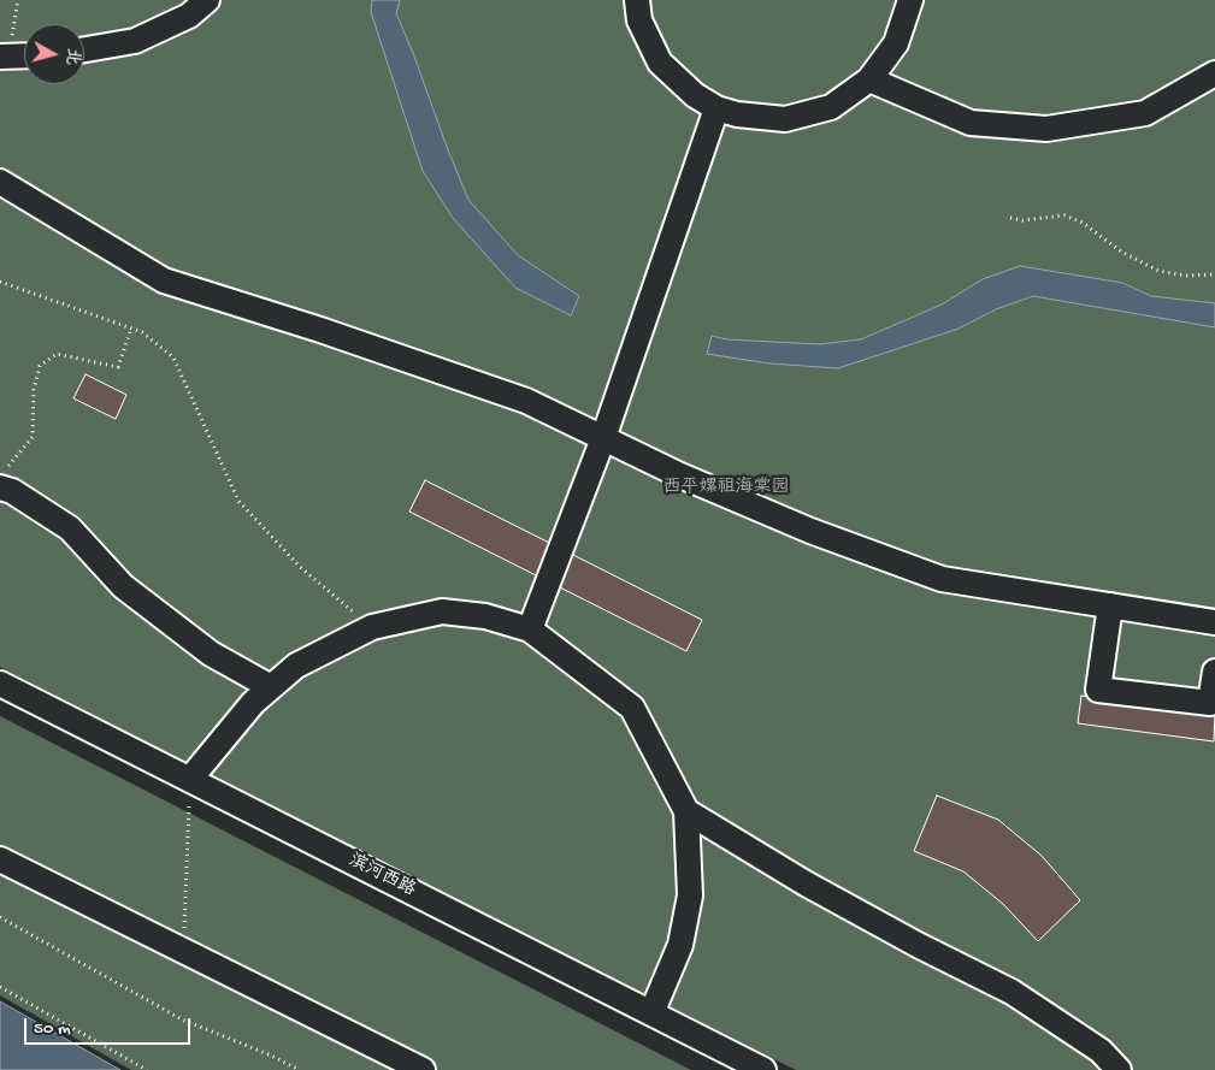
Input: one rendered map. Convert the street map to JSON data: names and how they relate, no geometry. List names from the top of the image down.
{
  "streets": {
    "street": ["滨河西路"]
  },
  "parks": ["西平嫘祖海棠园"],
  "scale_bar": "50 m",
  "north": "right"
}
